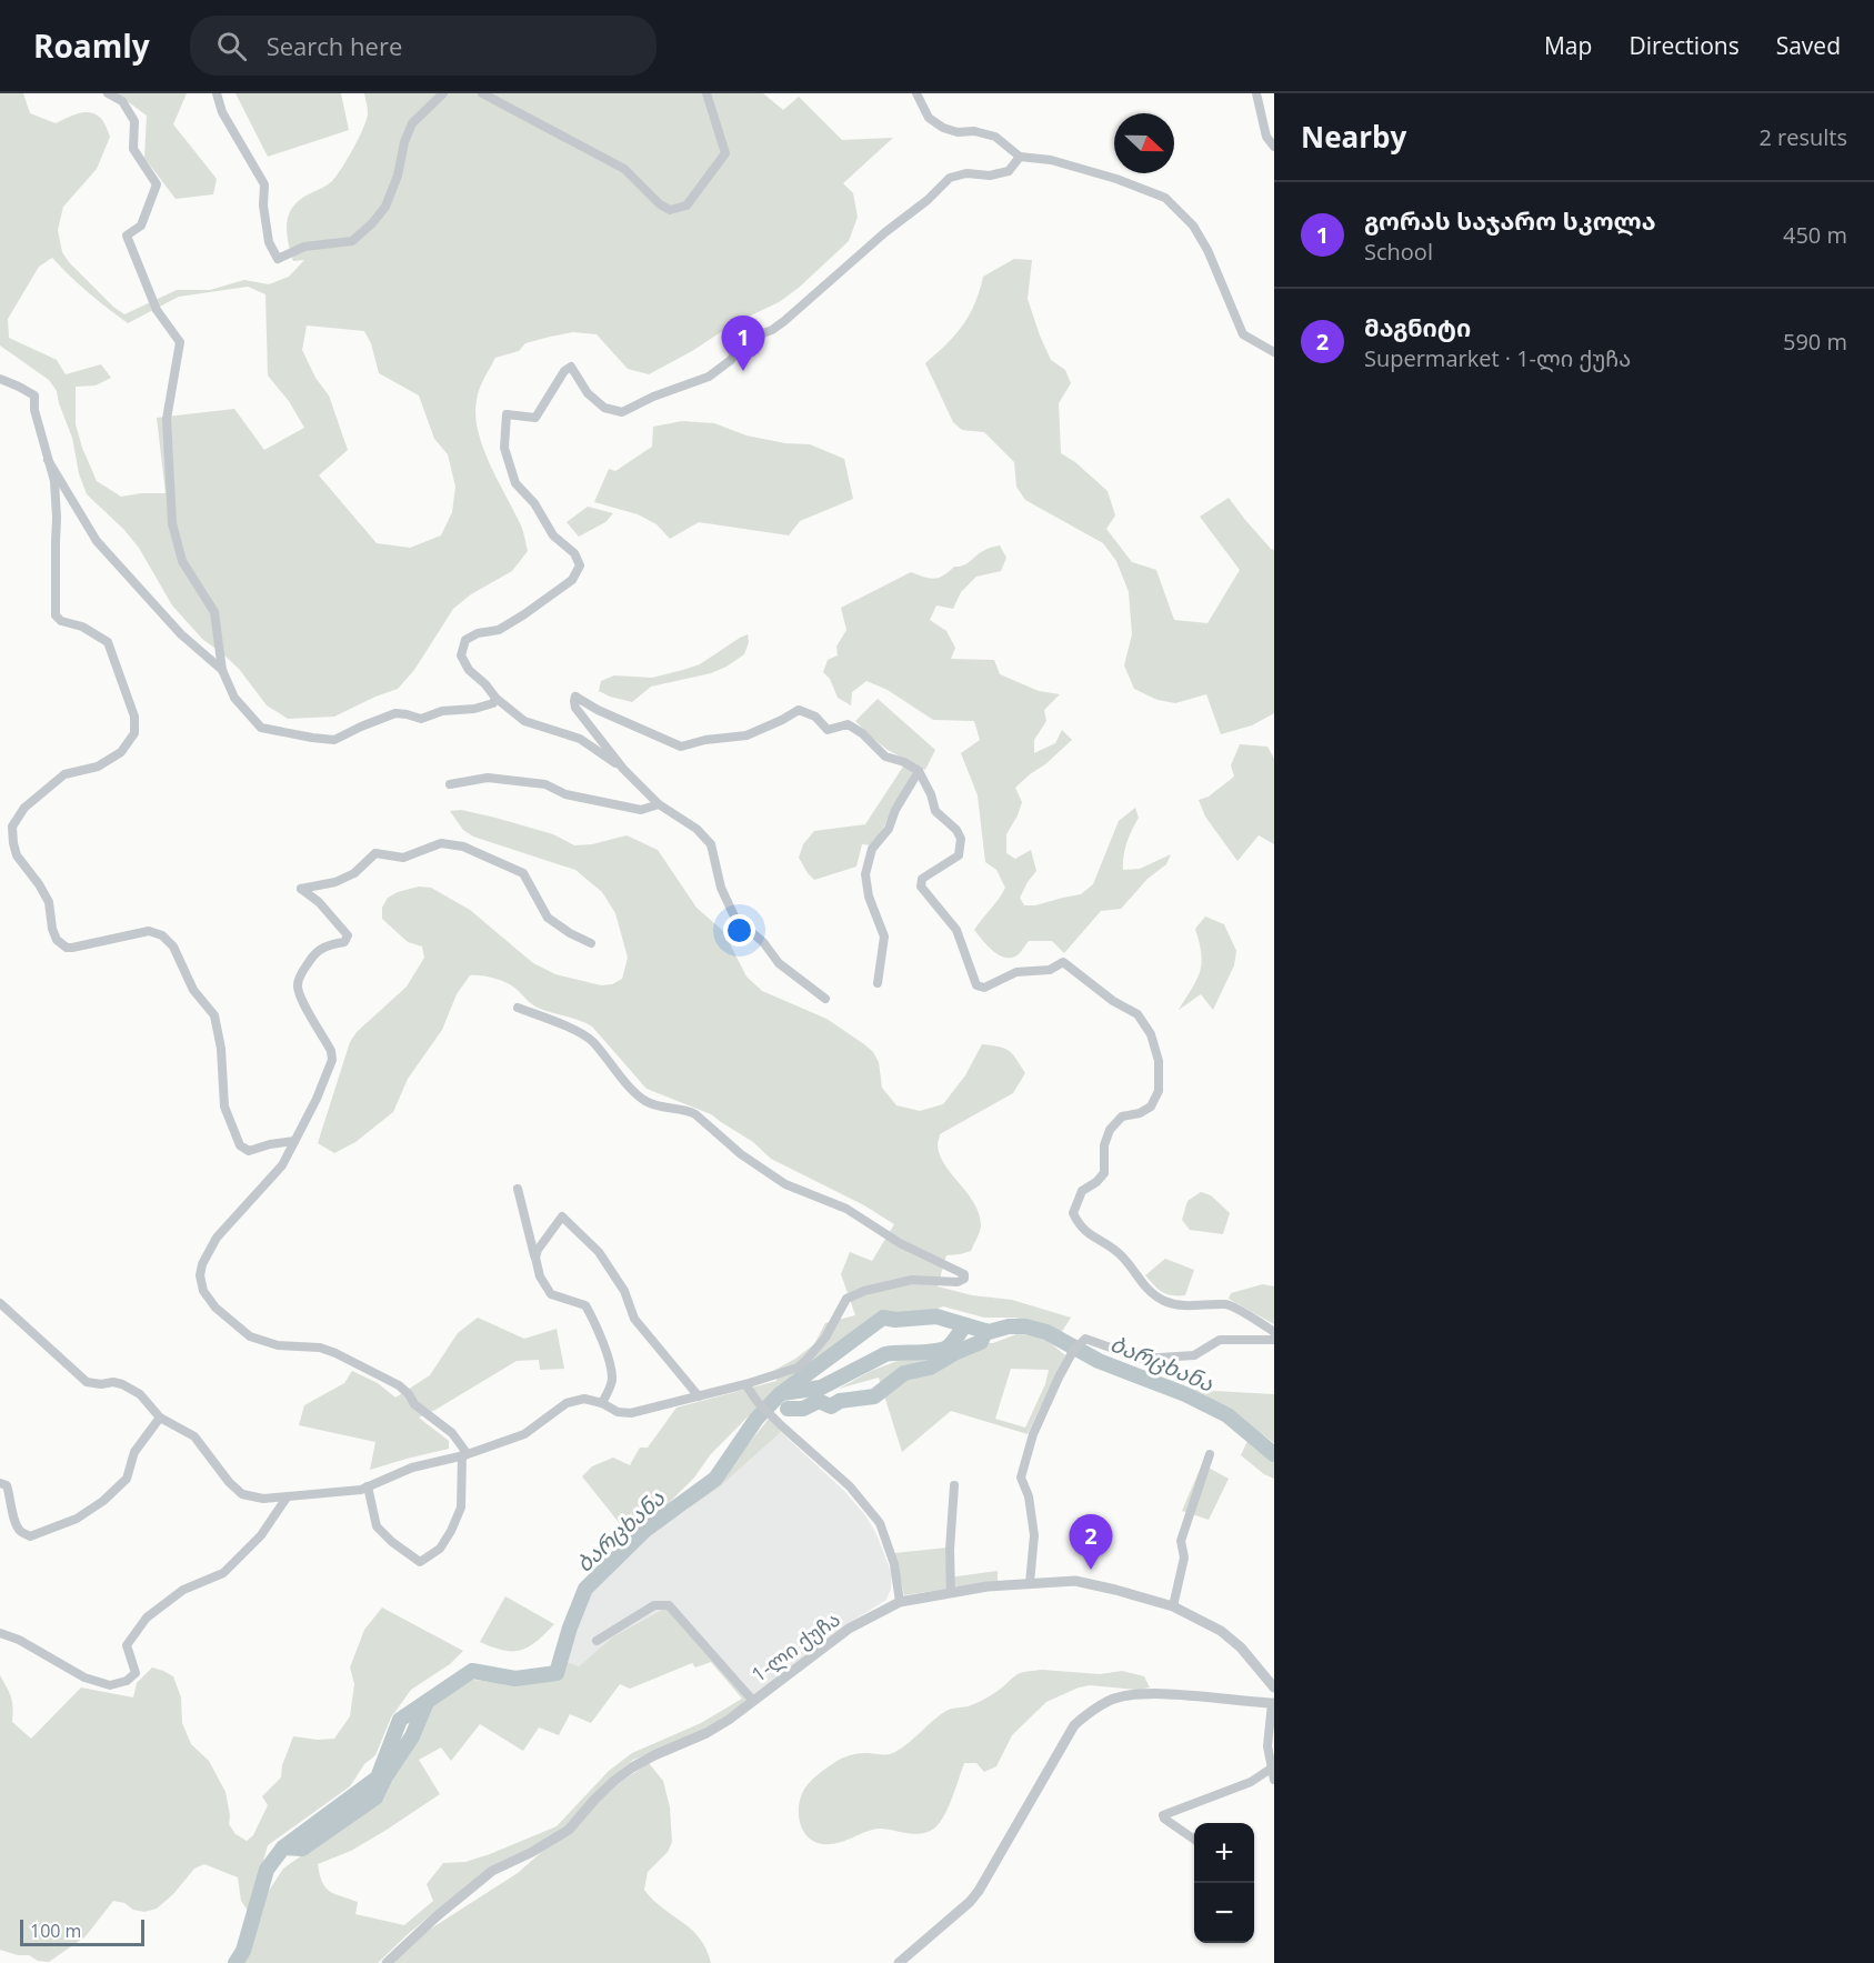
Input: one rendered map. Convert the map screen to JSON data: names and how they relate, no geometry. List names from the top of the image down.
{
  "streets": {
    "street": ["1-ლი ქუჩა"]
  },
  "water": ["ბარცხანა"],
  "scale_bar": "100 m",
  "north": "right",
  "page": {
    "header": "Roamly",
    "search": "Search here",
    "nav": ["Map", "Directions", "Saved"],
    "heading": ["Nearby", "2 results"],
    "list": [
      {
        "mark": "1",
        "name": "გორას საჯარო სკოლა",
        "note": "School",
        "value": "450 m"
      },
      {
        "mark": "2",
        "name": "მაგნიტი",
        "note": "Supermarket · 1-ლი ქუჩა",
        "value": "590 m"
      }
    ],
    "pins": ["1", "2"],
    "map_buttons": ["+", "−"],
    "scale": "100 m"
  }
}
